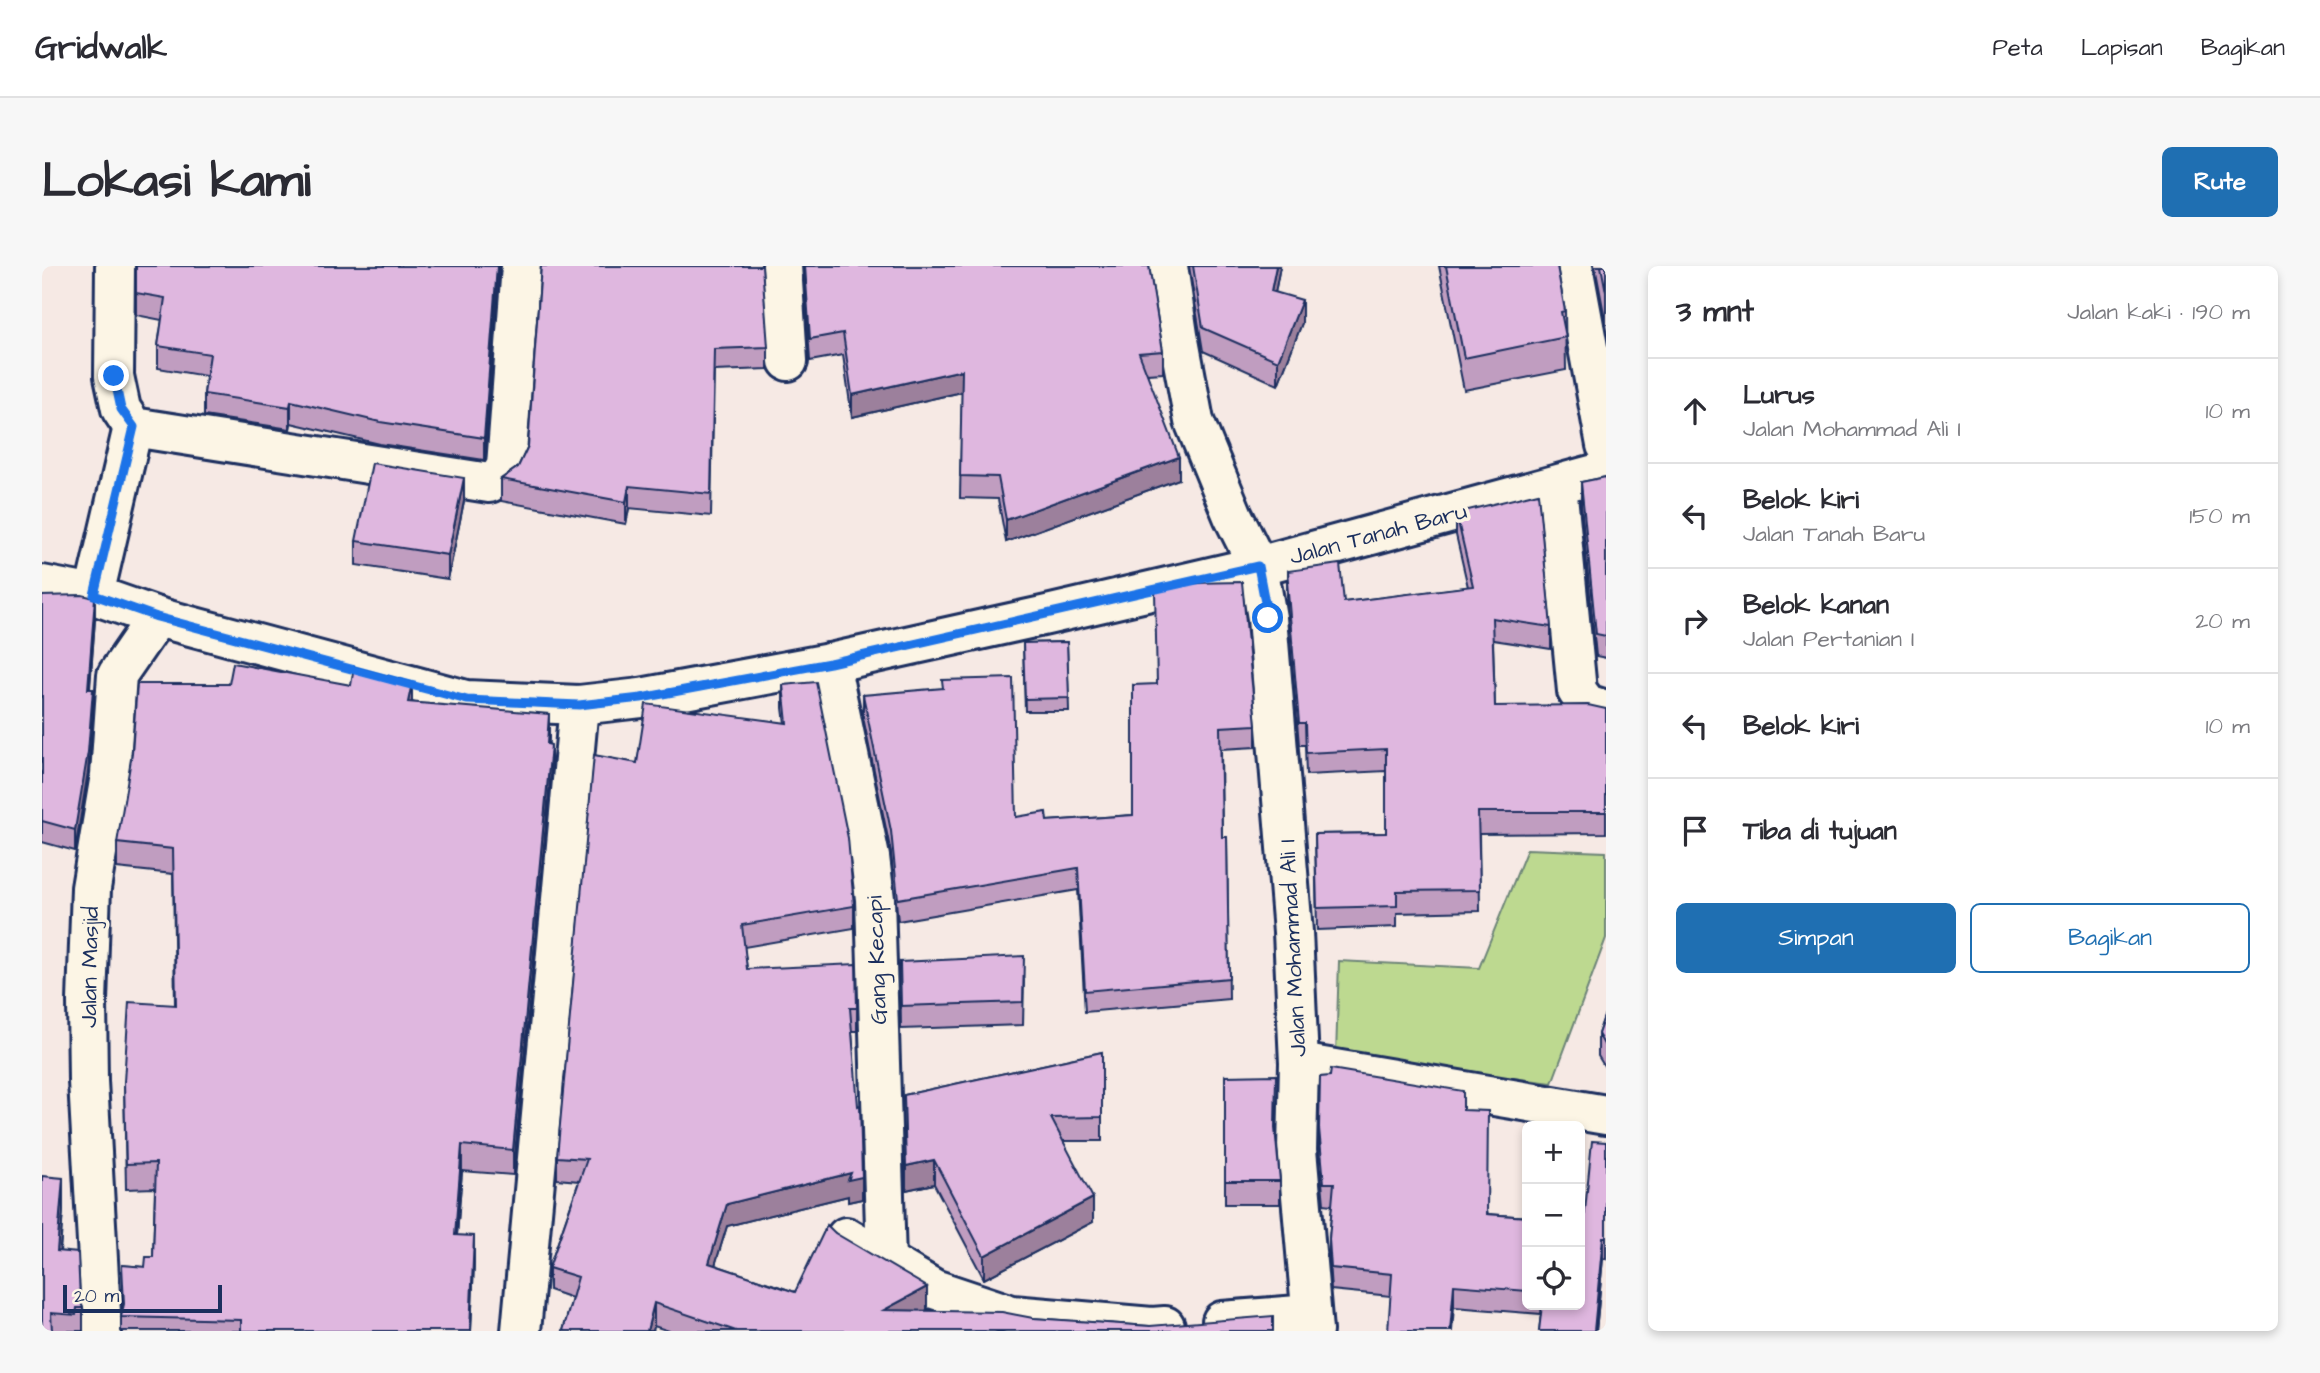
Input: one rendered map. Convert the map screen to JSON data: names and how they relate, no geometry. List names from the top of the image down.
{
  "streets": {
    "street": [
      "Jalan Tanah Baru",
      "Jalan Mohammad Ali I",
      "Gang Kecapi",
      "Jalan Masjid"
    ]
  },
  "crossings": [
    ["Jalan Tanah Baru", "Jalan Mohammad Ali I"],
    ["Jalan Tanah Baru", "Gang Kecapi"],
    ["Jalan Tanah Baru", "Jalan Masjid"]
  ],
  "scale_bar": "20 m",
  "page": {
    "header": "Gridwalk",
    "nav": ["Peta", "Lapisan", "Bagikan"],
    "buttons": [
      "Rute",
      ["Simpan", "Bagikan"]
    ],
    "title": "Lokasi kami",
    "heading": ["3 mnt", "Jalan kaki · 190 m"],
    "list": [
      ["Lurus", "Jalan Mohammad Ali I", "10 m"],
      ["Belok kiri", "Jalan Tanah Baru", "150 m"],
      ["Belok kanan", "Jalan Pertanian I", "20 m"],
      ["Belok kiri", "10 m"],
      "Tiba di tujuan"
    ],
    "map_buttons": ["+", "−"],
    "scale": "20 m"
  }
}
